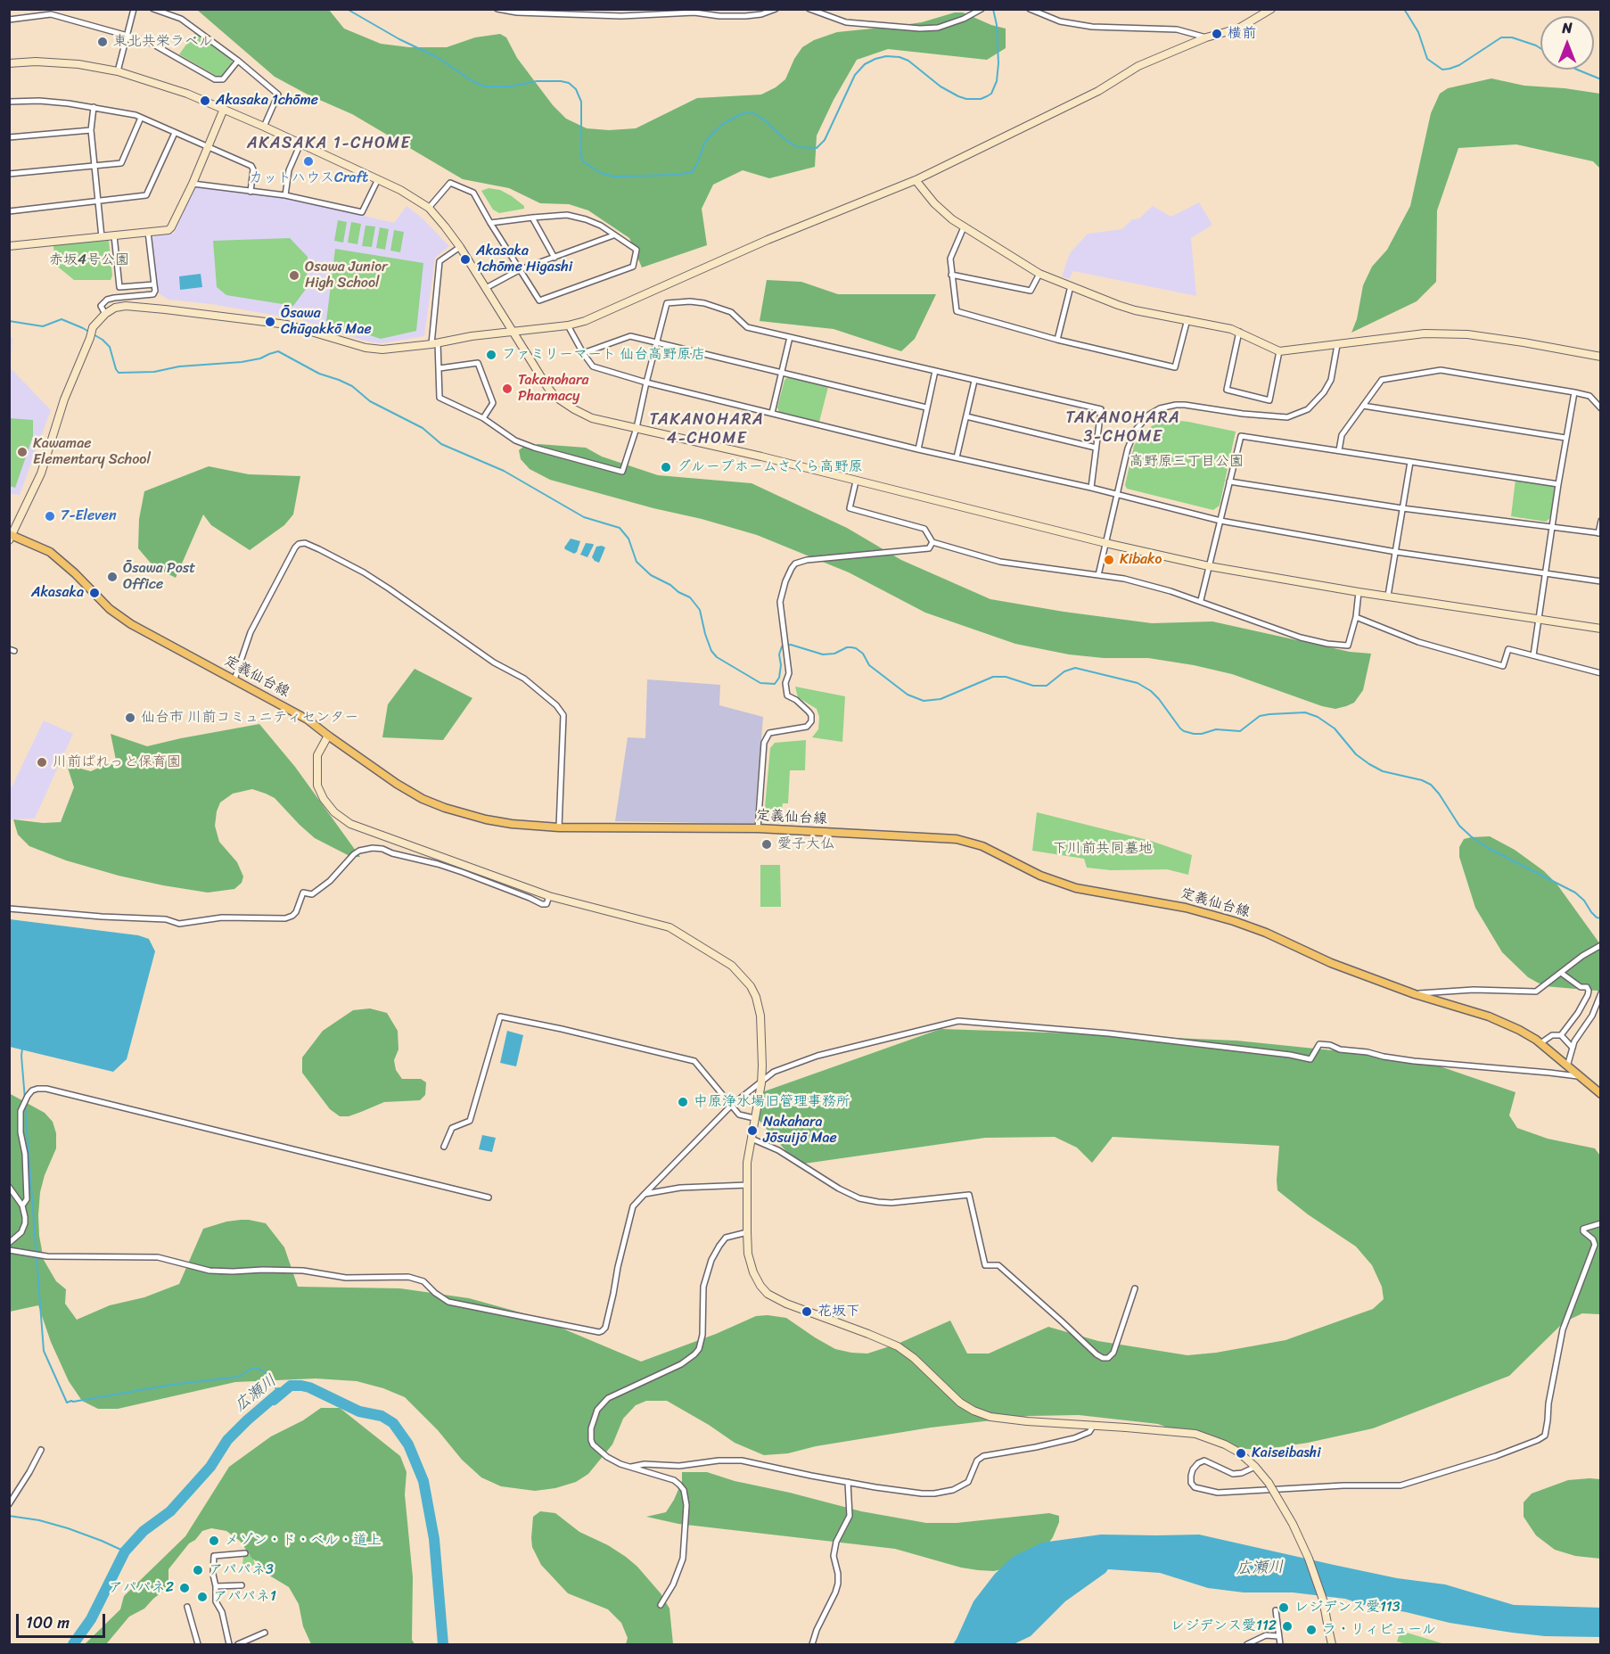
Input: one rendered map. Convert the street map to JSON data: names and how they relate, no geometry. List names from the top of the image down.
{
  "streets": {
    "main road": ["定義仙台線"]
  },
  "districts": ["AKASAKA 1-CHOME", "TAKANOHARA 3-CHOME", "TAKANOHARA 4-CHOME"],
  "water": ["広瀬川"],
  "parks": ["赤坂4号公園", "高野原三丁目公園", "下川前共同墓地"],
  "places": [
    "横前",
    "東北共栄ラベル",
    "Akasaka 1chōme",
    "カットハウスCraft",
    "Akasaka 1chōme Higashi",
    "Osawa Junior High School",
    "Ōsawa Chūgakkō Mae",
    "ファミリーマート 仙台高野原店",
    "Takanohara Pharmacy",
    "Kawamae Elementary School",
    "グループホームさくら高野原",
    "7-Eleven",
    "Kibako",
    "Ōsawa Post Office",
    "Akasaka",
    "仙台市 川前コミュニティセンター",
    "川前ぱれっと保育園",
    "愛子大仏",
    "中原浄水場旧管理事務所",
    "Nakahara Jōsuijō Mae",
    "花坂下",
    "Kaiseibashi",
    "メゾン・ド・ベル・道上",
    "アパパネ3",
    "アパパネ2",
    "アパパネ1",
    "レジデンス愛113",
    "レジデンス愛112",
    "ラ・リィビュール"
  ],
  "scale_bar": "100 m",
  "north": "top"
}
